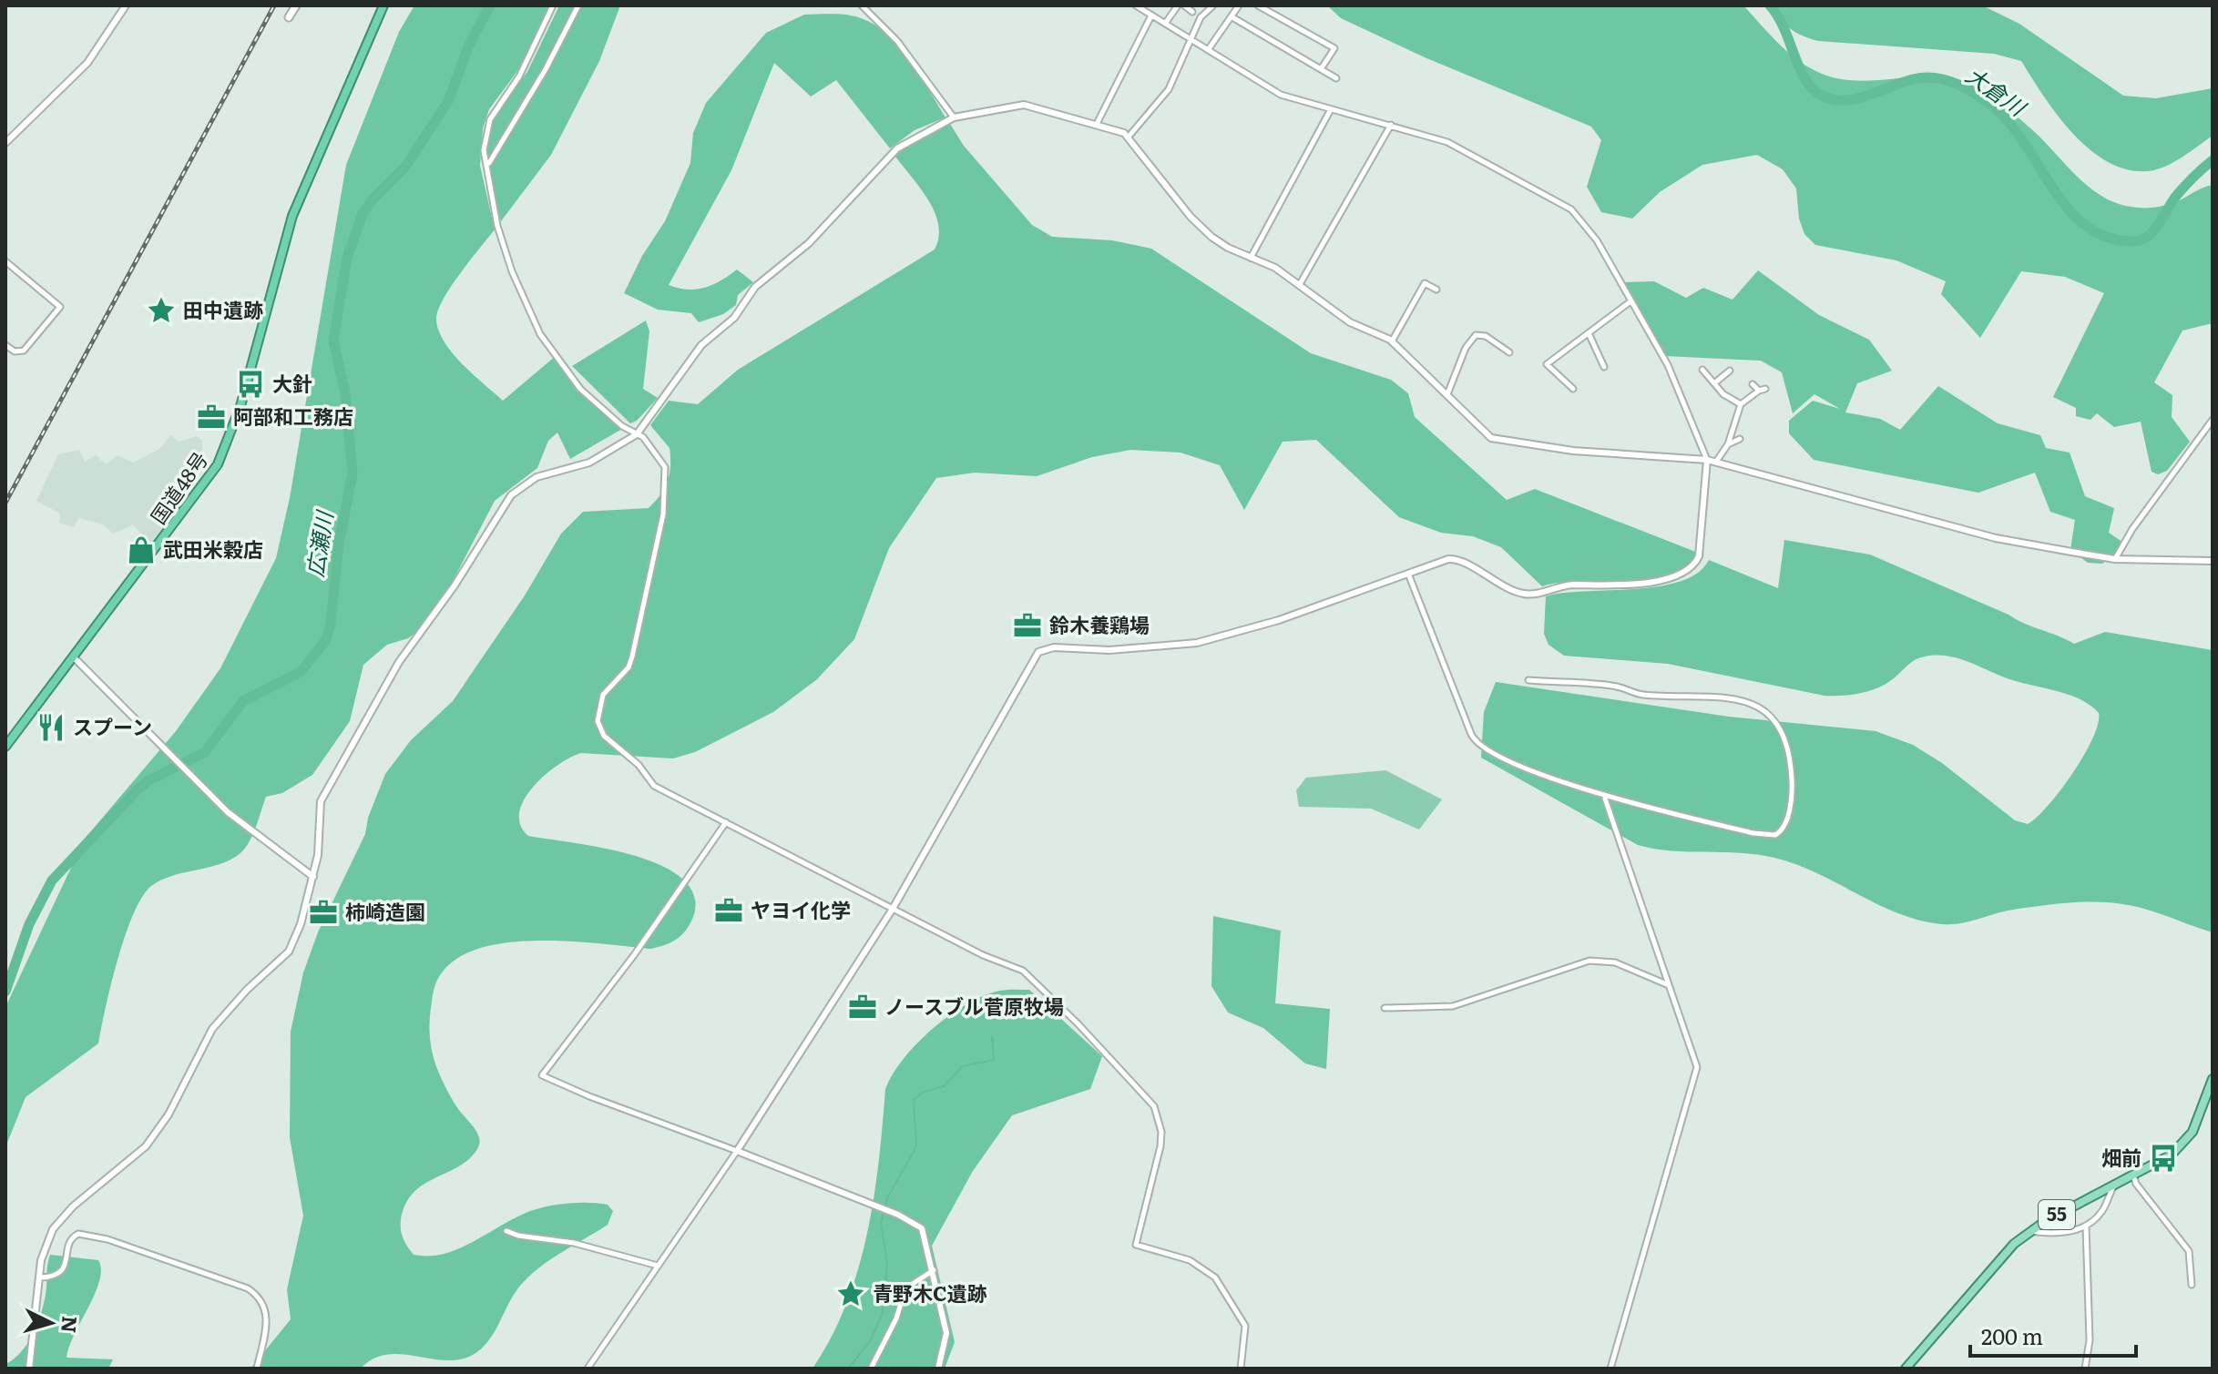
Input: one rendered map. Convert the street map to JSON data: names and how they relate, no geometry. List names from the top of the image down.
{
  "streets": {
    "highway": ["国道48号"],
    "main road": ["55"]
  },
  "water": ["大倉川", "広瀬川"],
  "places": {
    "place": ["田中遺跡", "青野木C遺跡"],
    "bus stop": ["大針", "畑前"],
    "office": [
      "阿部和工務店",
      "鈴木養鶏場",
      "ヤヨイ化学",
      "柿崎造園",
      "ノースブル菅原牧場"
    ],
    "shop": ["武田米穀店"],
    "restaurant": ["スプーン"]
  },
  "scale_bar": "200 m",
  "north": "right"
}
